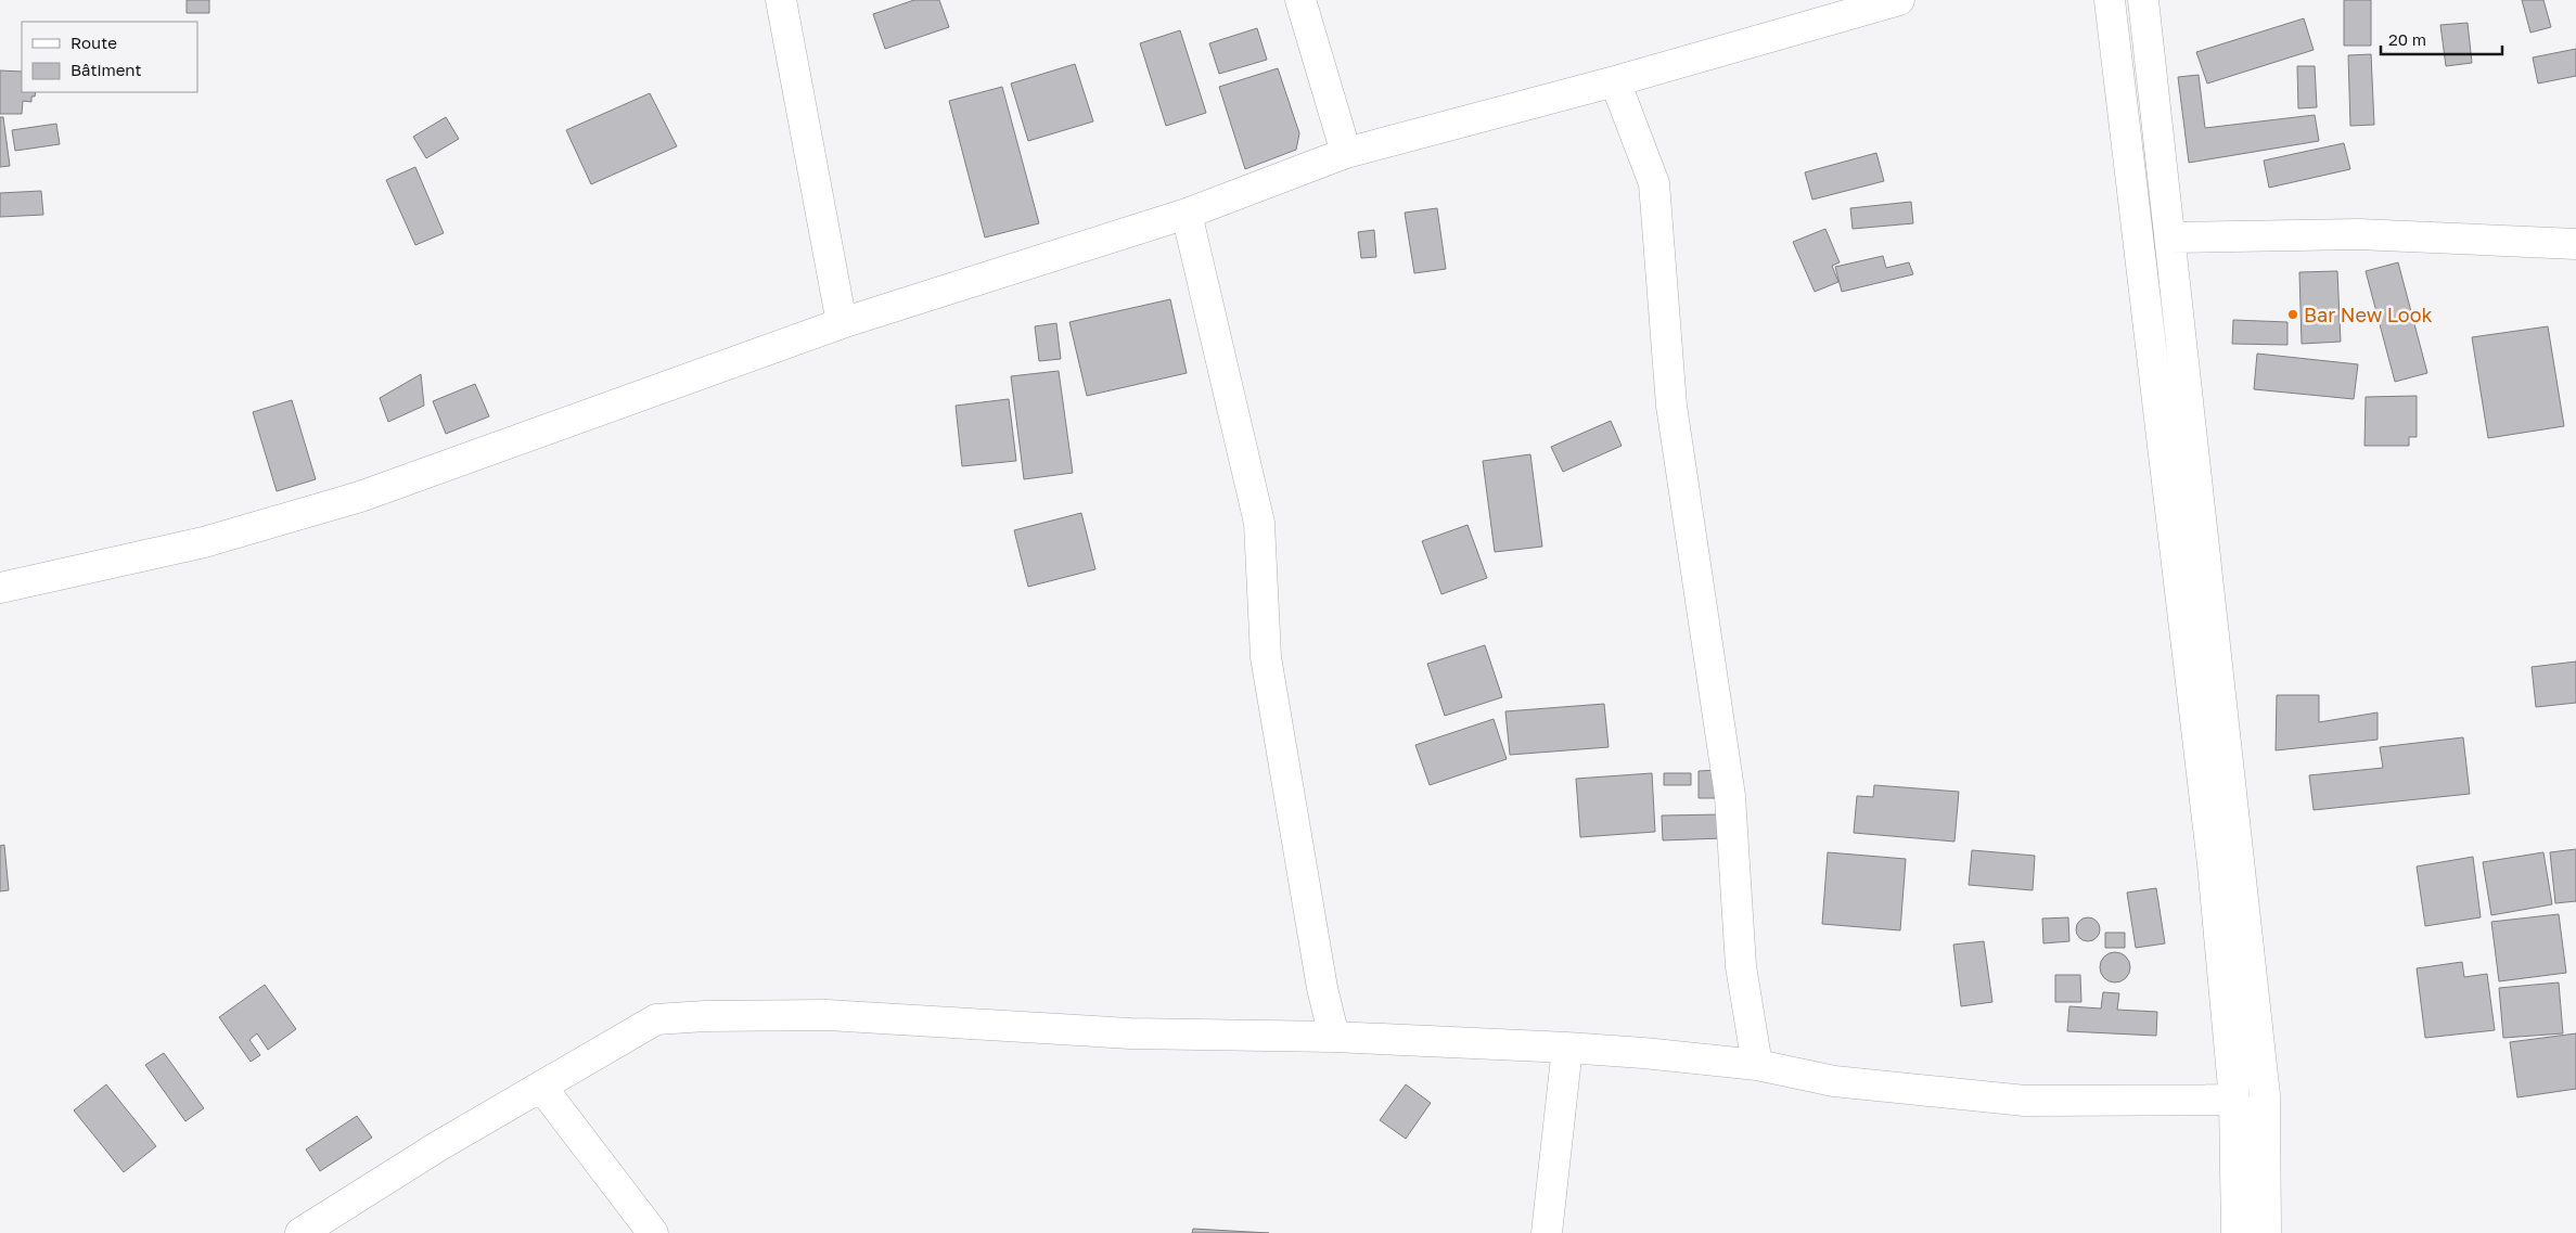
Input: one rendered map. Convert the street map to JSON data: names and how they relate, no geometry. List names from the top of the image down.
{
  "places": ["Bar New Look"],
  "legend": ["Route", "Bâtiment"],
  "scale_bar": "20 m"
}
